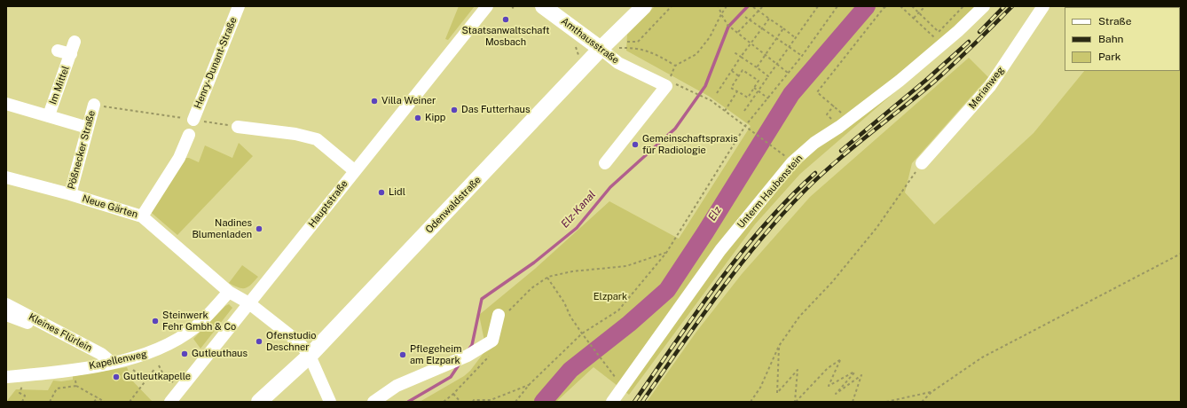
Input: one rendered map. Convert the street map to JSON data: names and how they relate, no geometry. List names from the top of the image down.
{
  "streets": {
    "main road": ["Amthausstraße", "Odenwaldstraße"],
    "street": [
      "Henry-Dunant-Straße",
      "Im Mittel",
      "Merianweg",
      "Pößnecker Straße",
      "Unterm Haubenstein",
      "Hauptstraße",
      "Neue Gärten",
      "Kleines Flürlein",
      "Kapellenweg"
    ]
  },
  "crossings": [
    ["Amthausstraße", "Odenwaldstraße"],
    ["Im Mittel", "Pößnecker Straße"],
    ["Pößnecker Straße", "Neue Gärten"],
    ["Hauptstraße", "Neue Gärten"],
    ["Odenwaldstraße", "Neue Gärten"],
    ["Neue Gärten", "Kapellenweg"],
    ["Kleines Flürlein", "Kapellenweg"]
  ],
  "water": ["Elz-Kanal", "Elz"],
  "parks": ["Elzpark"],
  "places": [
    "Staatsanwaltschaft Mosbach",
    "Villa Weiner",
    "Das Futterhaus",
    "Kipp",
    "Gemeinschaftspraxis für Radiologie",
    "Lidl",
    "Nadines Blumenladen",
    "Steinwerk Fehr Gmbh & Co",
    "Ofenstudio Deschner",
    "Gutleuthaus",
    "Pflegeheim am Elzpark",
    "Gutleutkapelle"
  ],
  "legend": ["Straße", "Bahn", "Park"]
}
